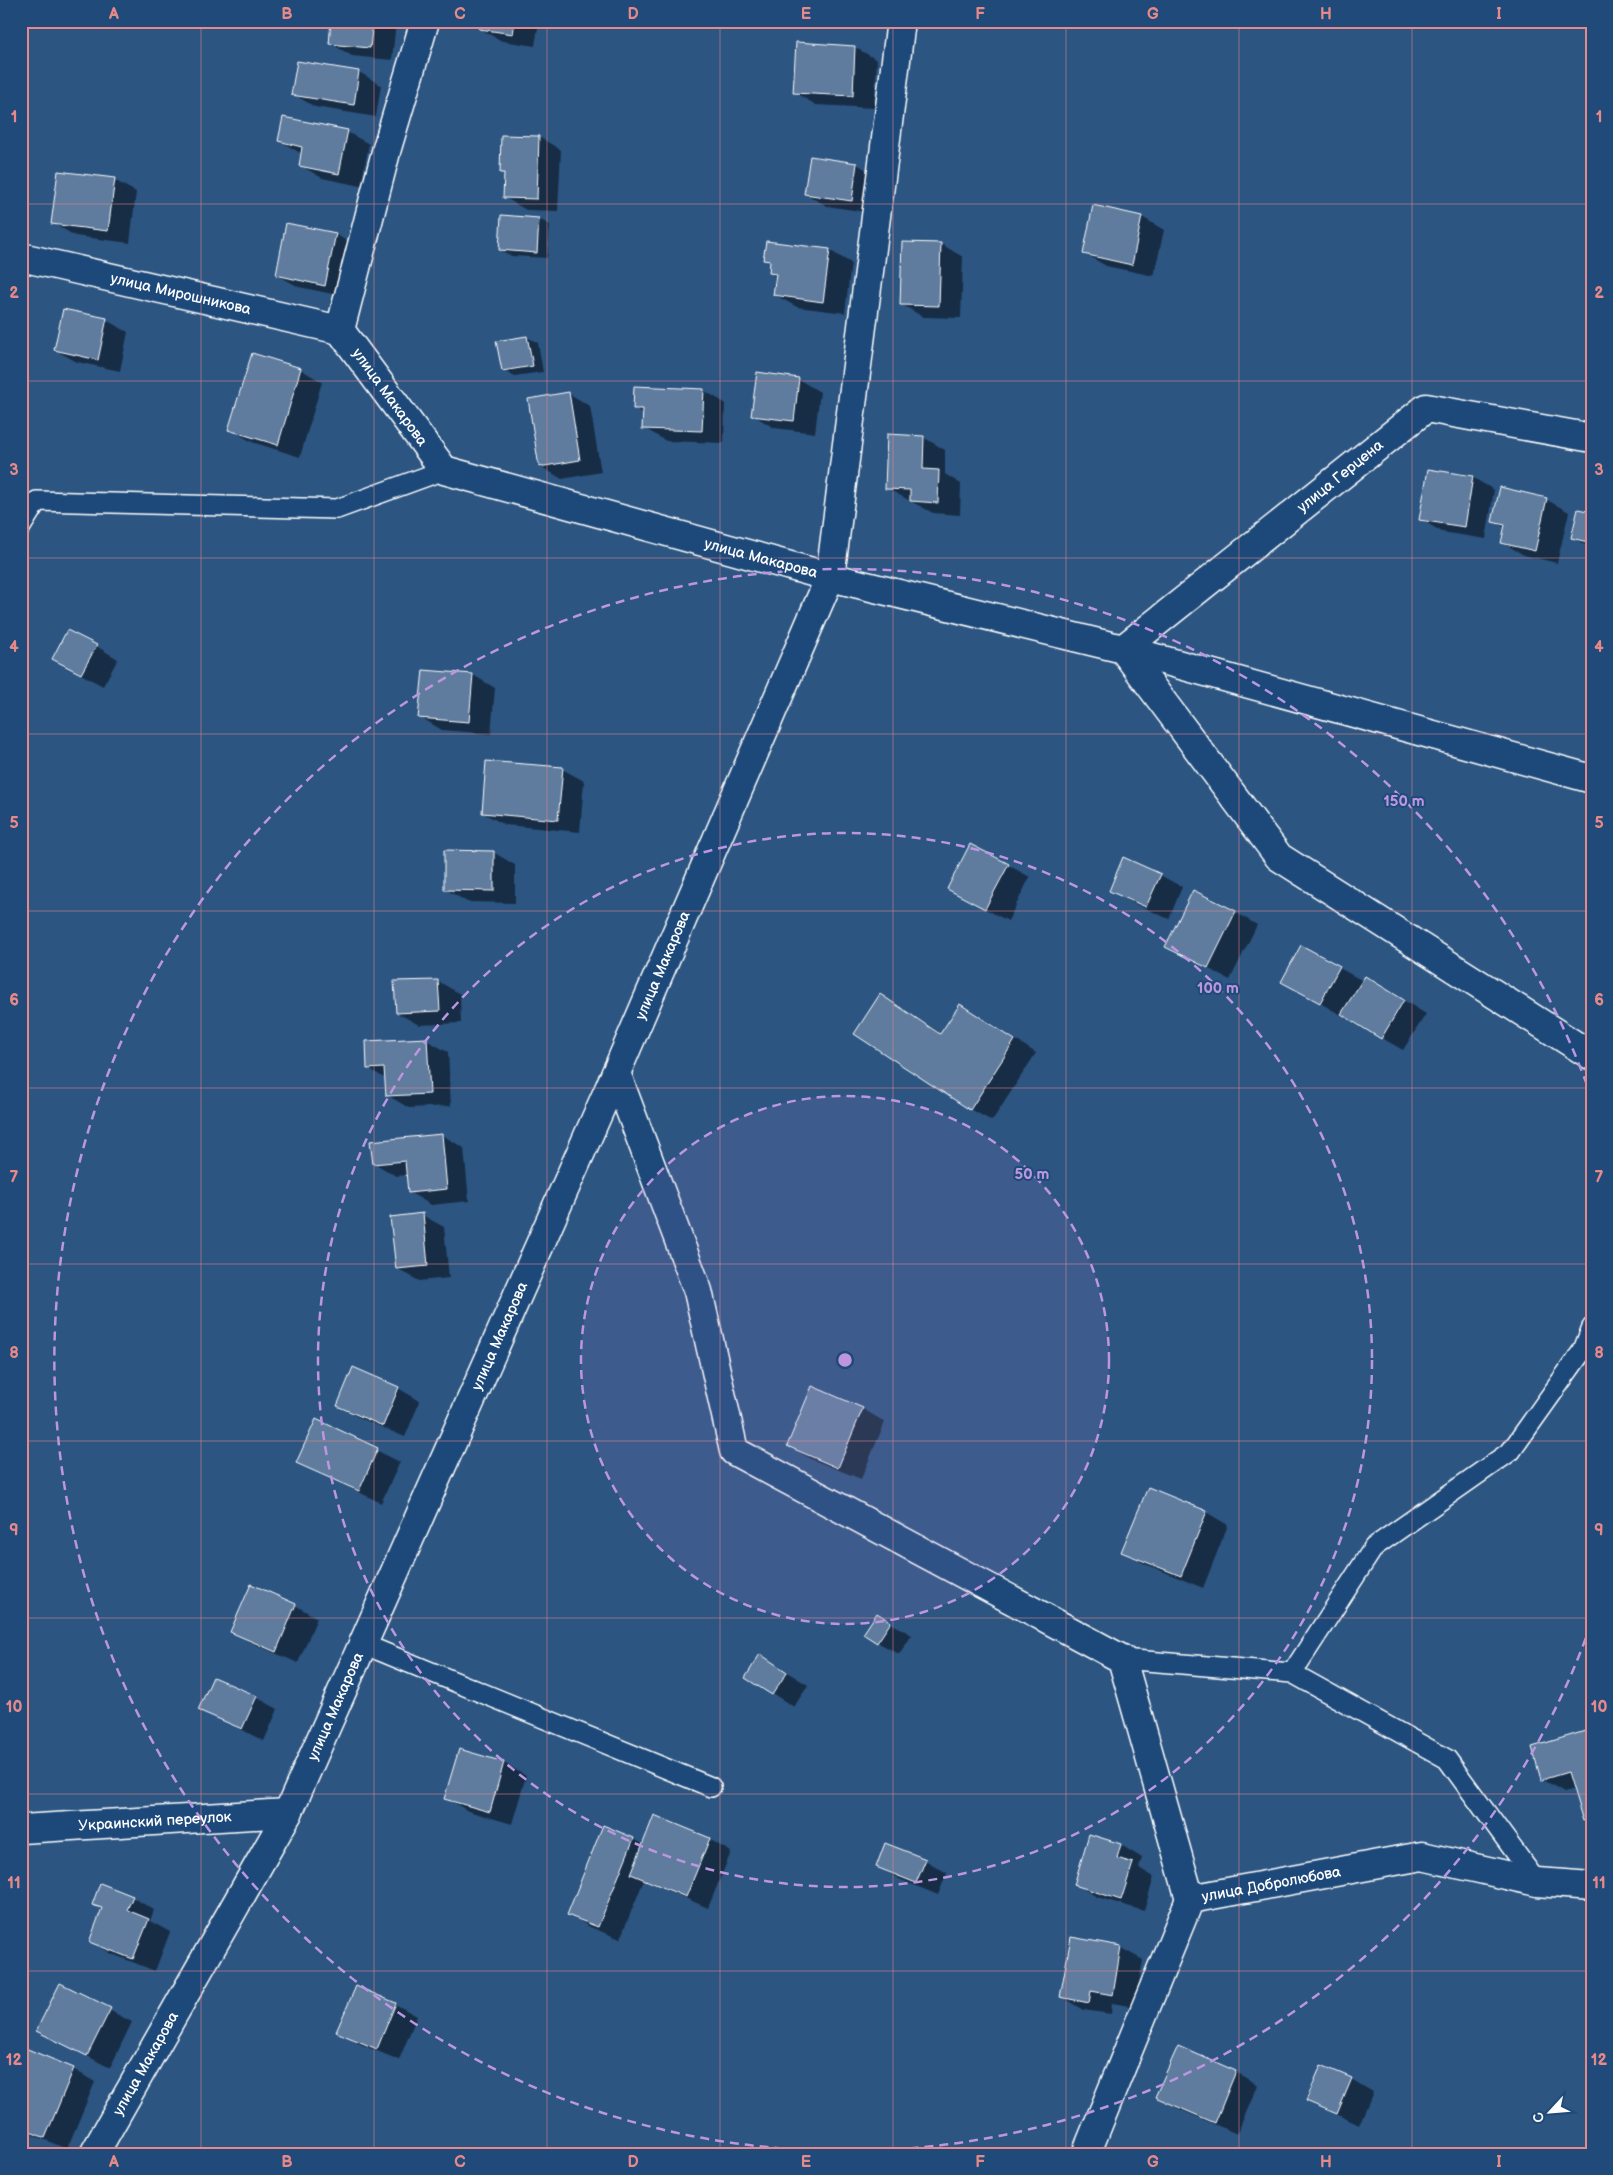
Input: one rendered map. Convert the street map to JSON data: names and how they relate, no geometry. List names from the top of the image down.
{
  "streets": {
    "street": [
      "улица Мирошникова",
      "улица Макарова",
      "улица Герцена",
      "Украинский переулок",
      "улица Добролюбова"
    ]
  },
  "crossings": [
    ["улица Мирошникова", "улица Макарова"],
    ["улица Макарова", "Украинский переулок"]
  ],
  "north": "bottom left",
  "grid": {
    "columns": [
      "A",
      "B",
      "C",
      "D",
      "E",
      "F",
      "G",
      "H",
      "I"
    ],
    "rows": [
      "1",
      "2",
      "3",
      "4",
      "5",
      "6",
      "7",
      "8",
      "9",
      "10",
      "11",
      "12"
    ]
  },
  "rings": ["150 m", "100 m", "50 m"]
}
